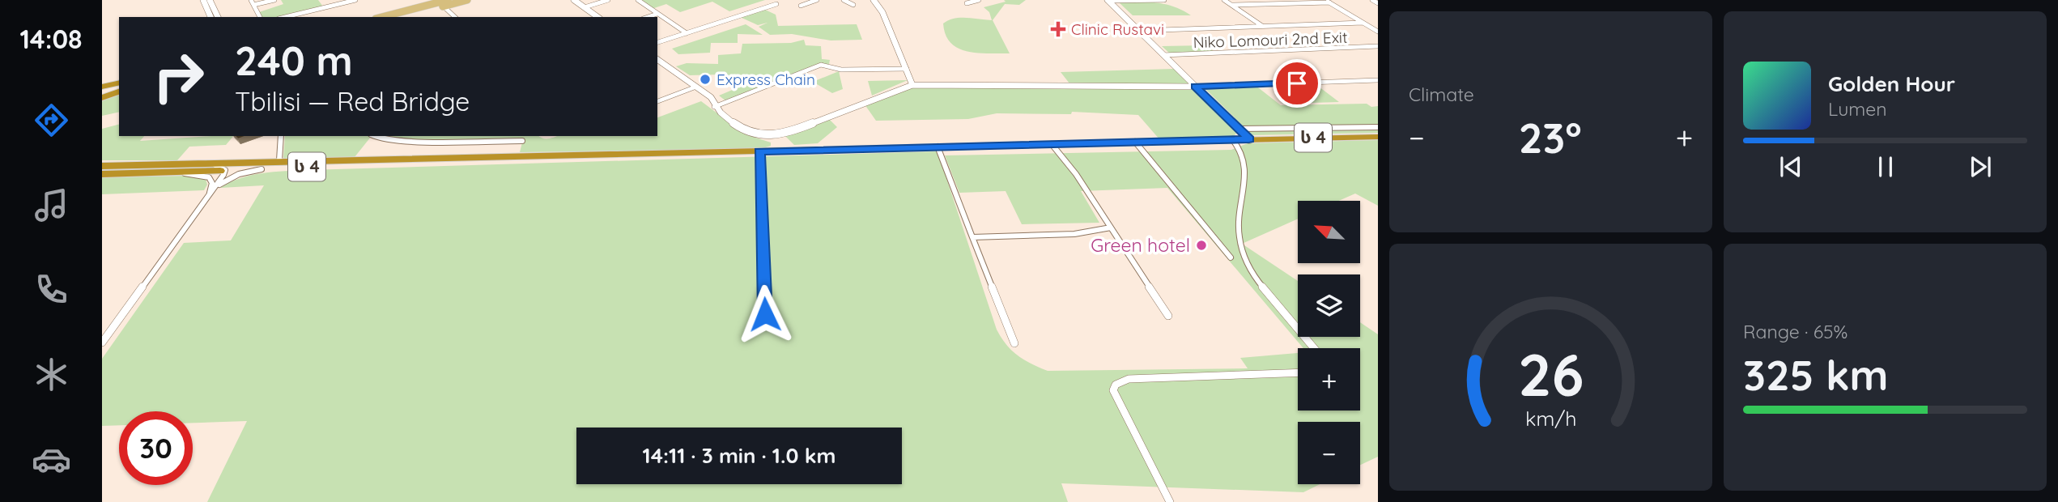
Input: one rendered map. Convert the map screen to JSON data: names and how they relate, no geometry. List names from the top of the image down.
{
  "streets": {
    "highway": ["ს 4"],
    "street": ["Niko Lomouri 2nd Exit"]
  },
  "places": {
    "health": ["Clinic Rustavi"],
    "other": ["Express Chain", "Green hotel"]
  },
  "north": "top left",
  "page": {
    "tabs": "14:08",
    "tile": [
      "Climate",
      ["Range · 65%", "325 km"]
    ],
    "turn": ["240 m", "Tbilisi — Red Bridge"],
    "song": ["Golden Hour", "Lumen"],
    "heat": ["−", "23°", "+"],
    "map_buttons": ["+", "−"],
    "limit": "30",
    "trip": "14:11 · 3 min · 1.0 km",
    "gauge": ["26", "km/h"]
  }
}
